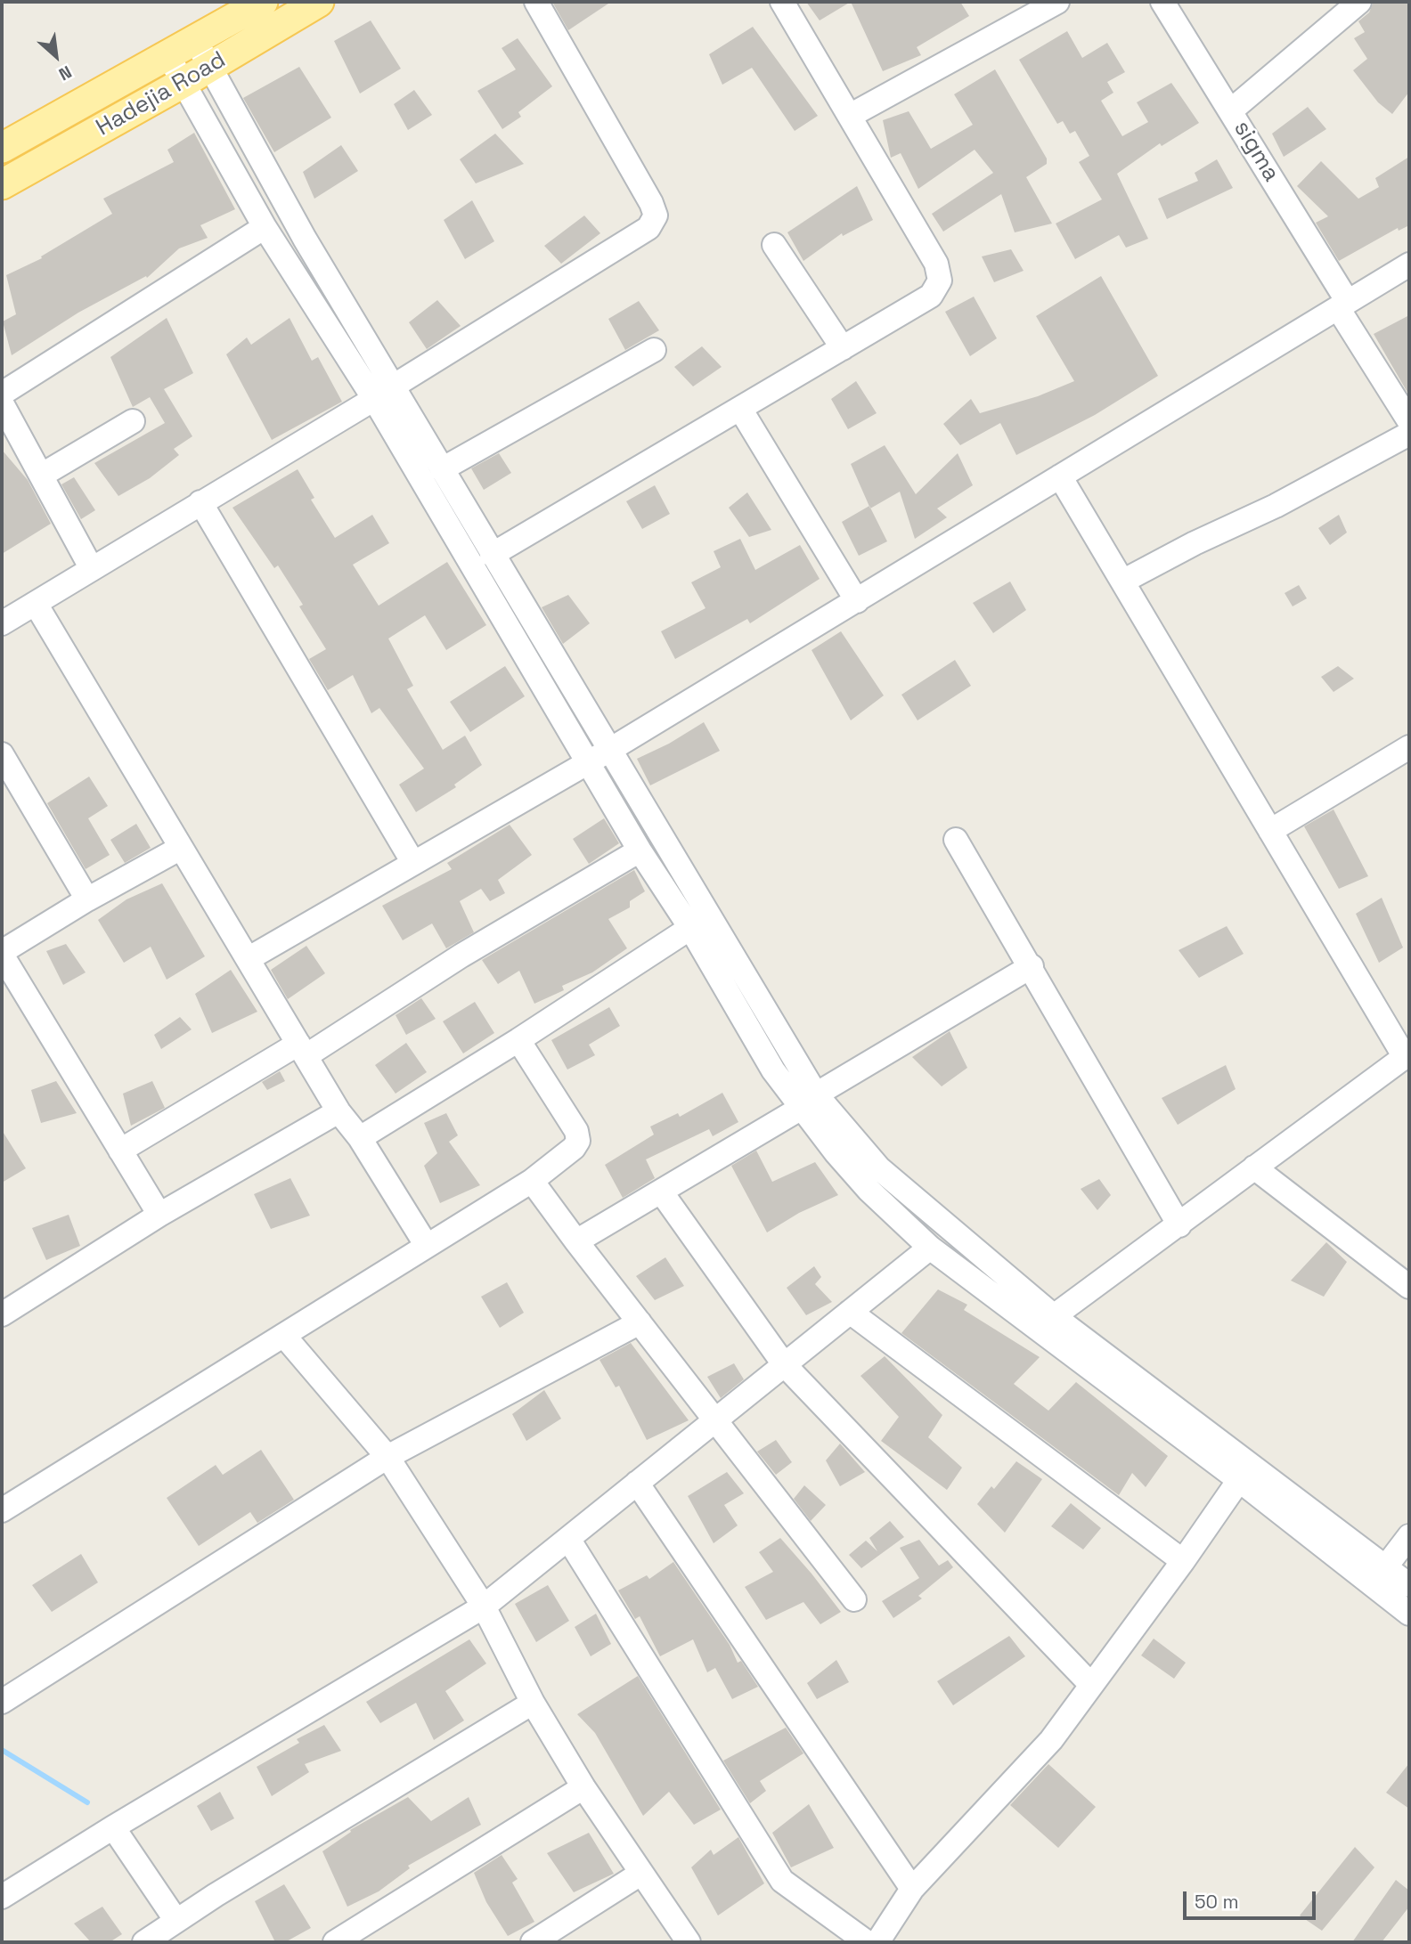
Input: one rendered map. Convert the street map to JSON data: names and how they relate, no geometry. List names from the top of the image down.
{
  "streets": {
    "main road": ["Hadejia Road"],
    "street": ["sigma"]
  },
  "scale_bar": "50 m",
  "north": "bottom right"
}
